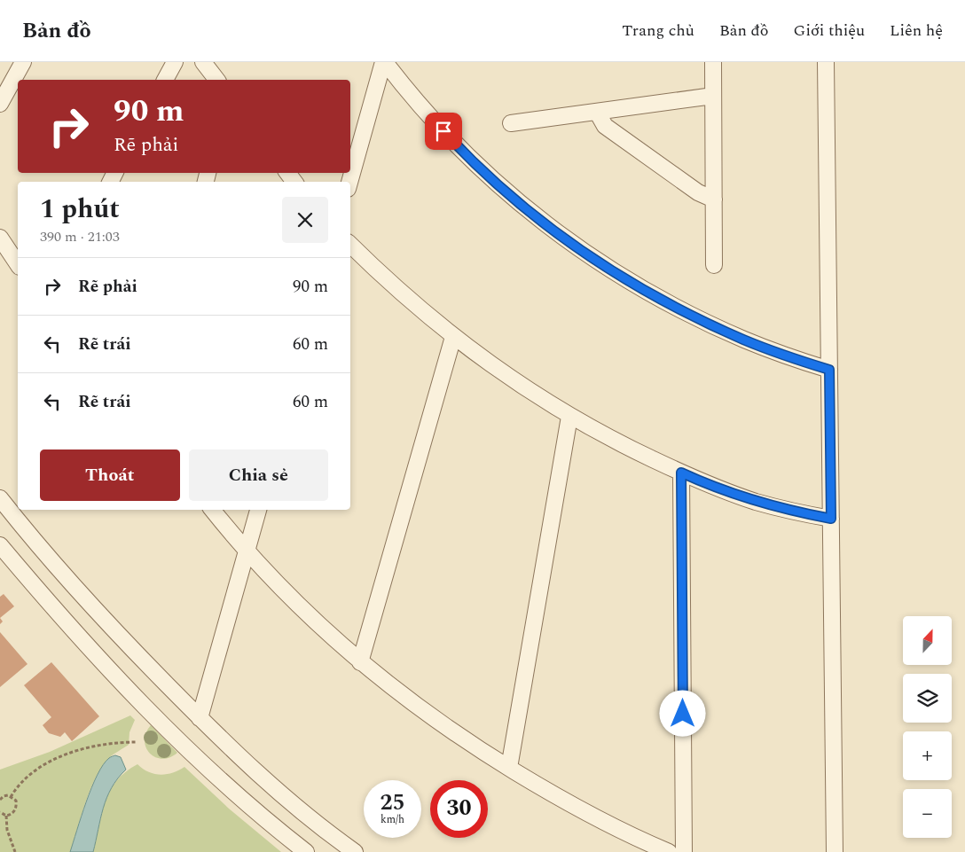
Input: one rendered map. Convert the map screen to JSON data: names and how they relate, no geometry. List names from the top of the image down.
{
  "north": "top",
  "page": {
    "header": "Bản đồ",
    "nav": [
      "Trang chủ",
      "Bản đồ",
      "Giới thiệu",
      "Liên hệ"
    ],
    "turn": ["90 m", "Rẽ phải"],
    "heading": ["1 phút", "390 m · 21:03"],
    "list": [
      {
        "name": "Rẽ phải",
        "value": "90 m"
      },
      {
        "name": "Rẽ trái",
        "value": "60 m"
      },
      {
        "name": "Rẽ trái",
        "value": "60 m"
      }
    ],
    "buttons": ["Thoát", "Chia sẻ"],
    "map_buttons": ["+", "−"],
    "speed": "25 km/h",
    "limit": "30"
  }
}
